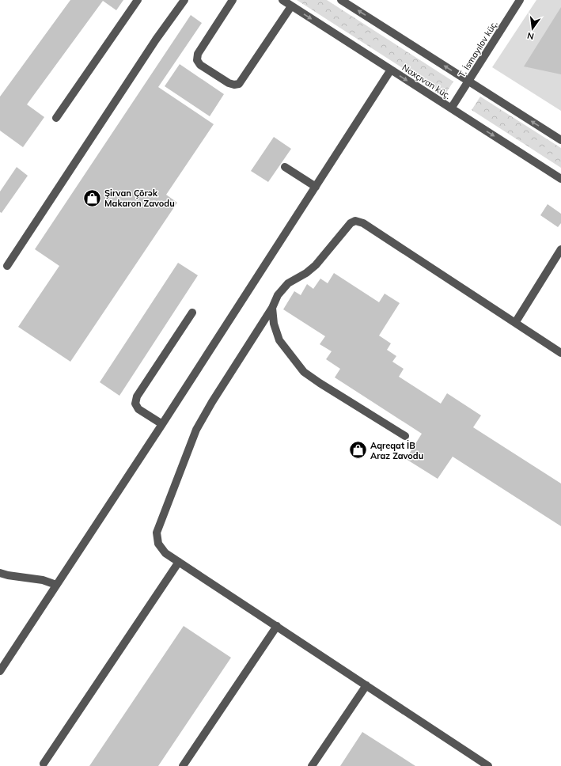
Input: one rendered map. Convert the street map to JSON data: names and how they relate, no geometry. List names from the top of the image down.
{
  "streets": {
    "street": ["T. İsmayılov küç.", "Naxçıvan küç."]
  },
  "crossings": [
    ["T. İsmayılov küç.", "Naxçıvan küç."]
  ],
  "places": {
    "shop": ["Şirvan Çörək Makaron Zavodu", "Aqreqat İB Araz Zavodu"]
  },
  "north": "bottom"
}
